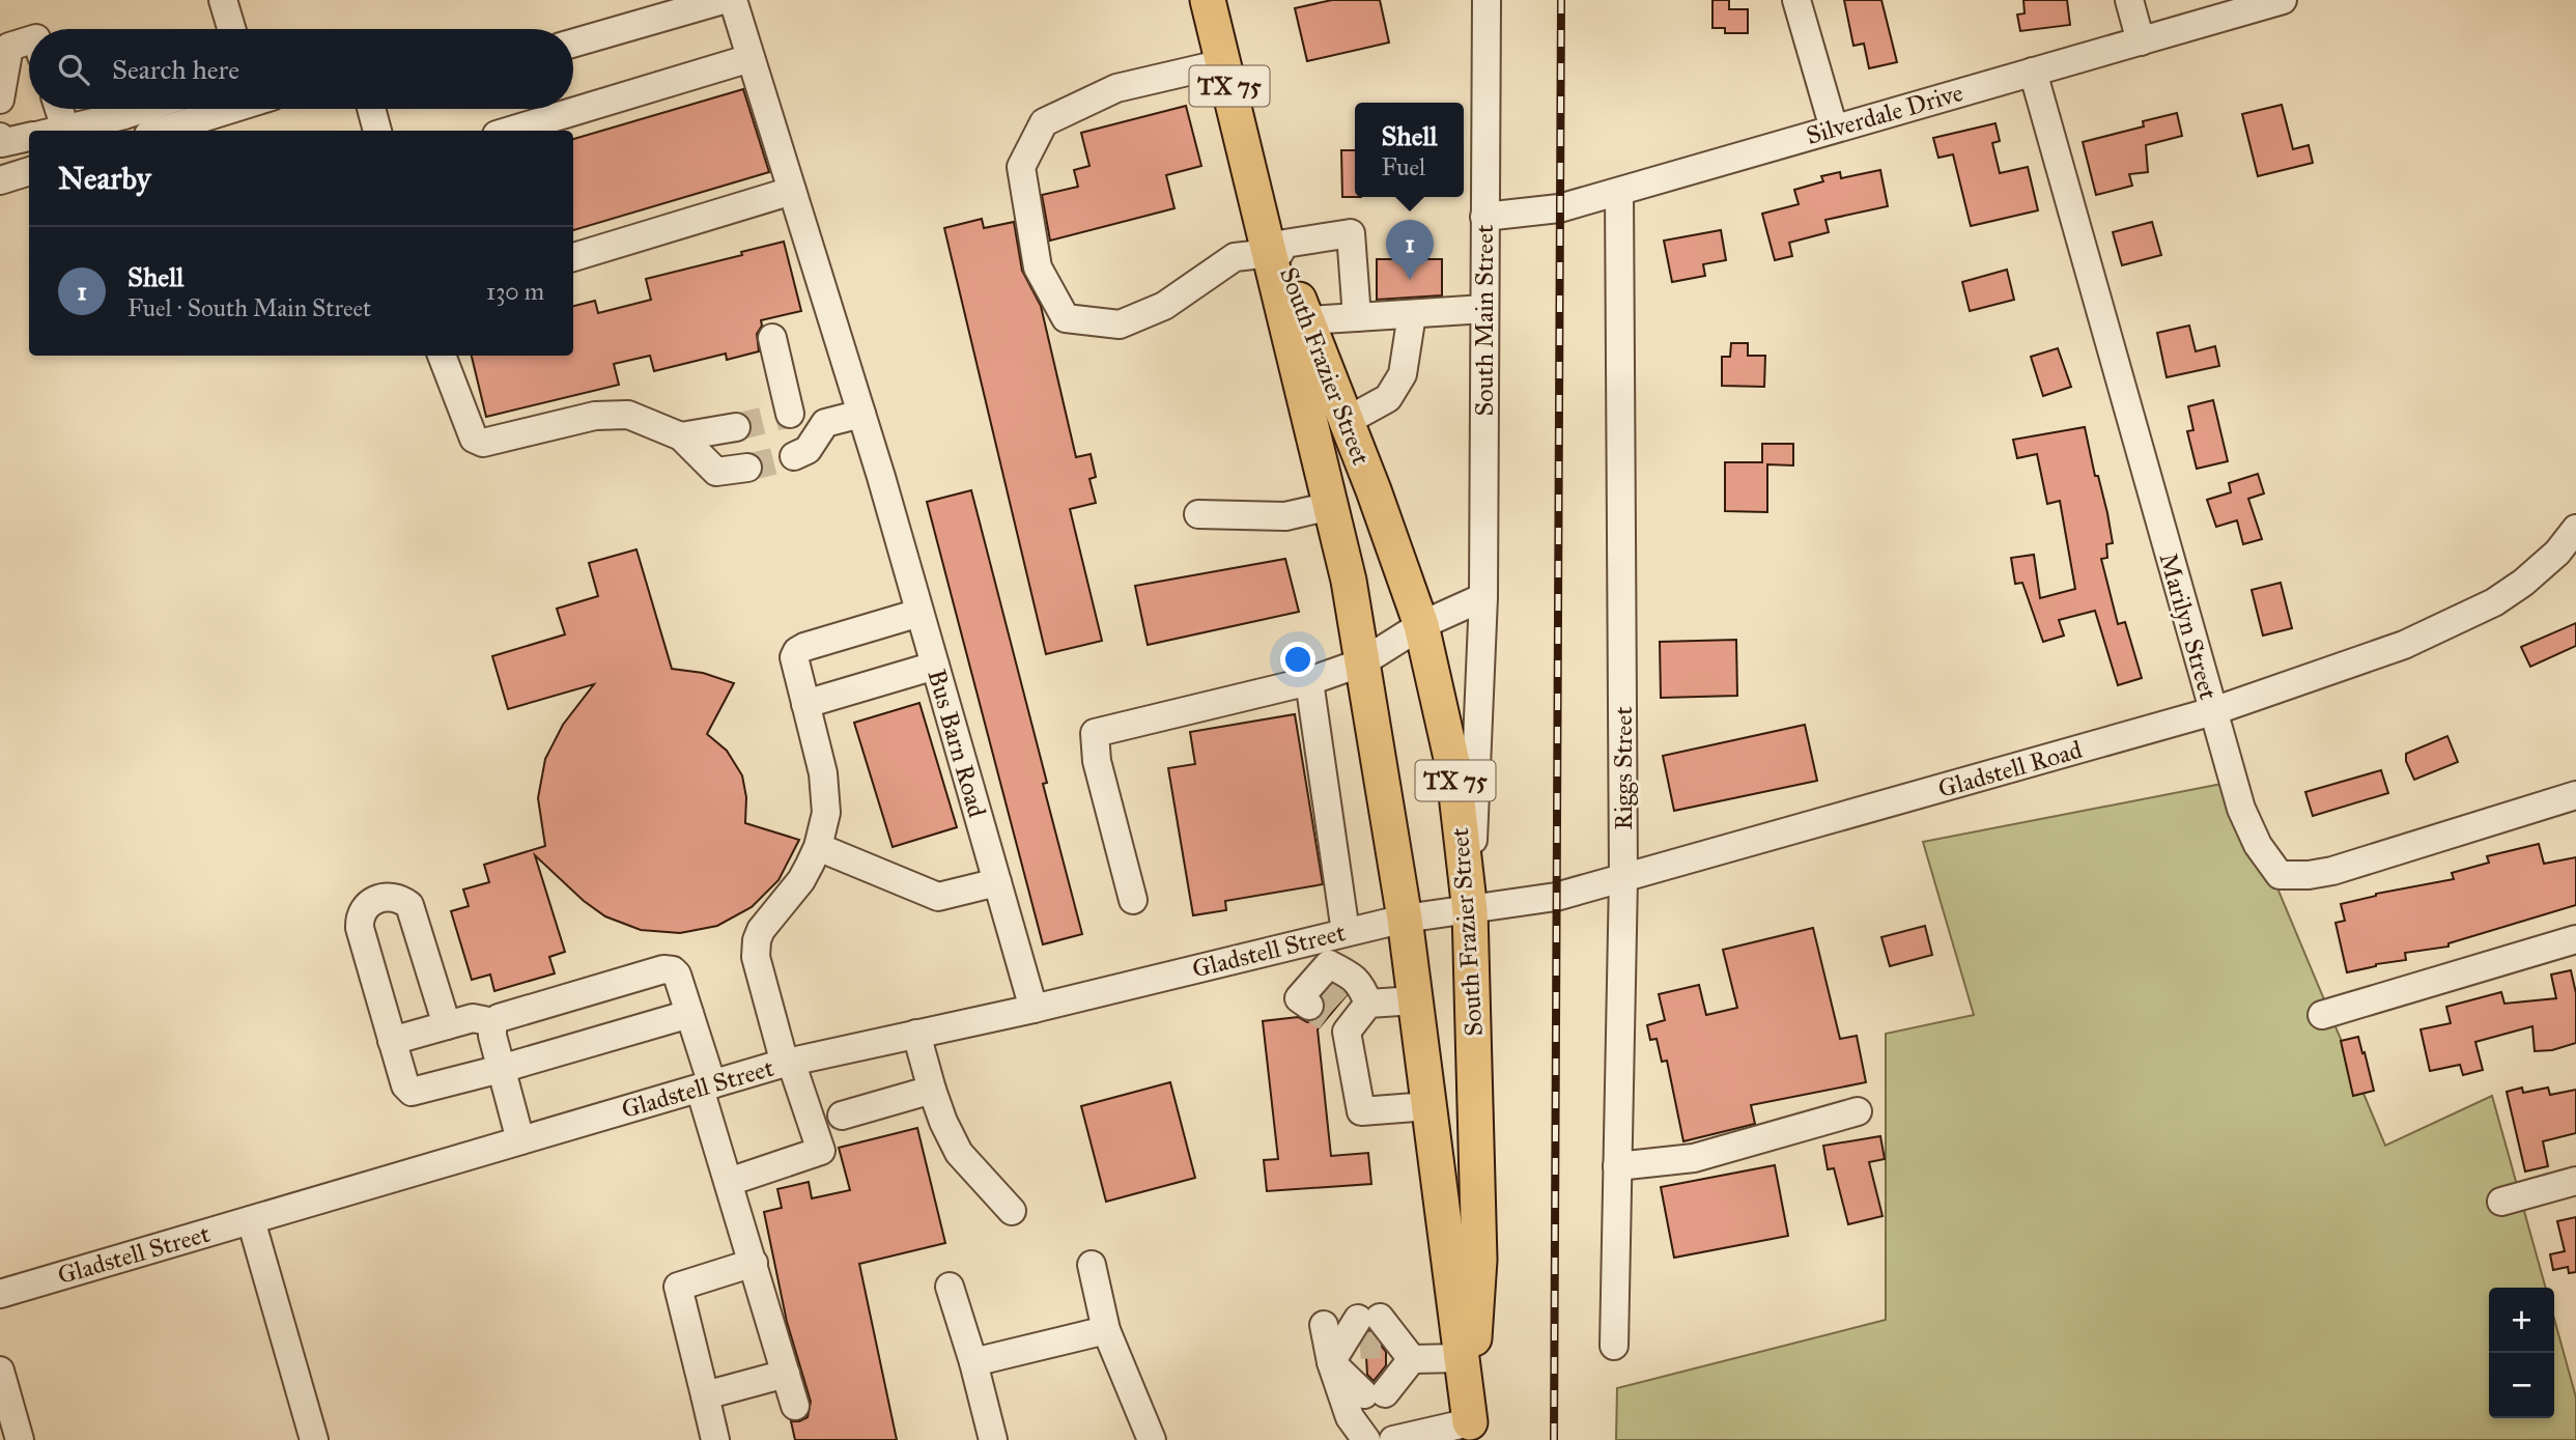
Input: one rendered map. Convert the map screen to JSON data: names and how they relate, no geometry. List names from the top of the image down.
{
  "streets": {
    "main road": ["TX 75", "South Frazier Street"],
    "street": [
      "Silverdale Drive",
      "South Main Street",
      "Marilyn Street",
      "Bus Barn Road",
      "Riggs Street",
      "Gladstell Road",
      "Gladstell Street"
    ]
  },
  "crossings": [
    ["Silverdale Drive", "South Main Street"],
    ["Silverdale Drive", "Marilyn Street"],
    ["Silverdale Drive", "Riggs Street"],
    ["South Main Street", "South Frazier Street"],
    ["South Main Street", "Gladstell Road"],
    ["South Frazier Street", "Gladstell Road"],
    ["South Frazier Street", "Gladstell Street"],
    ["Marilyn Street", "Gladstell Road"],
    ["Bus Barn Road", "Gladstell Street"],
    ["Riggs Street", "Gladstell Road"],
    ["Gladstell Road", "Gladstell Street"]
  ],
  "page": {
    "search": "Search here",
    "popup": ["Shell", "Fuel"],
    "heading": "Nearby",
    "pins": "1",
    "list": [
      {
        "mark": "1",
        "name": "Shell",
        "note": "Fuel · South Main Street",
        "value": "130 m"
      }
    ],
    "map_buttons": ["+", "−"]
  }
}
